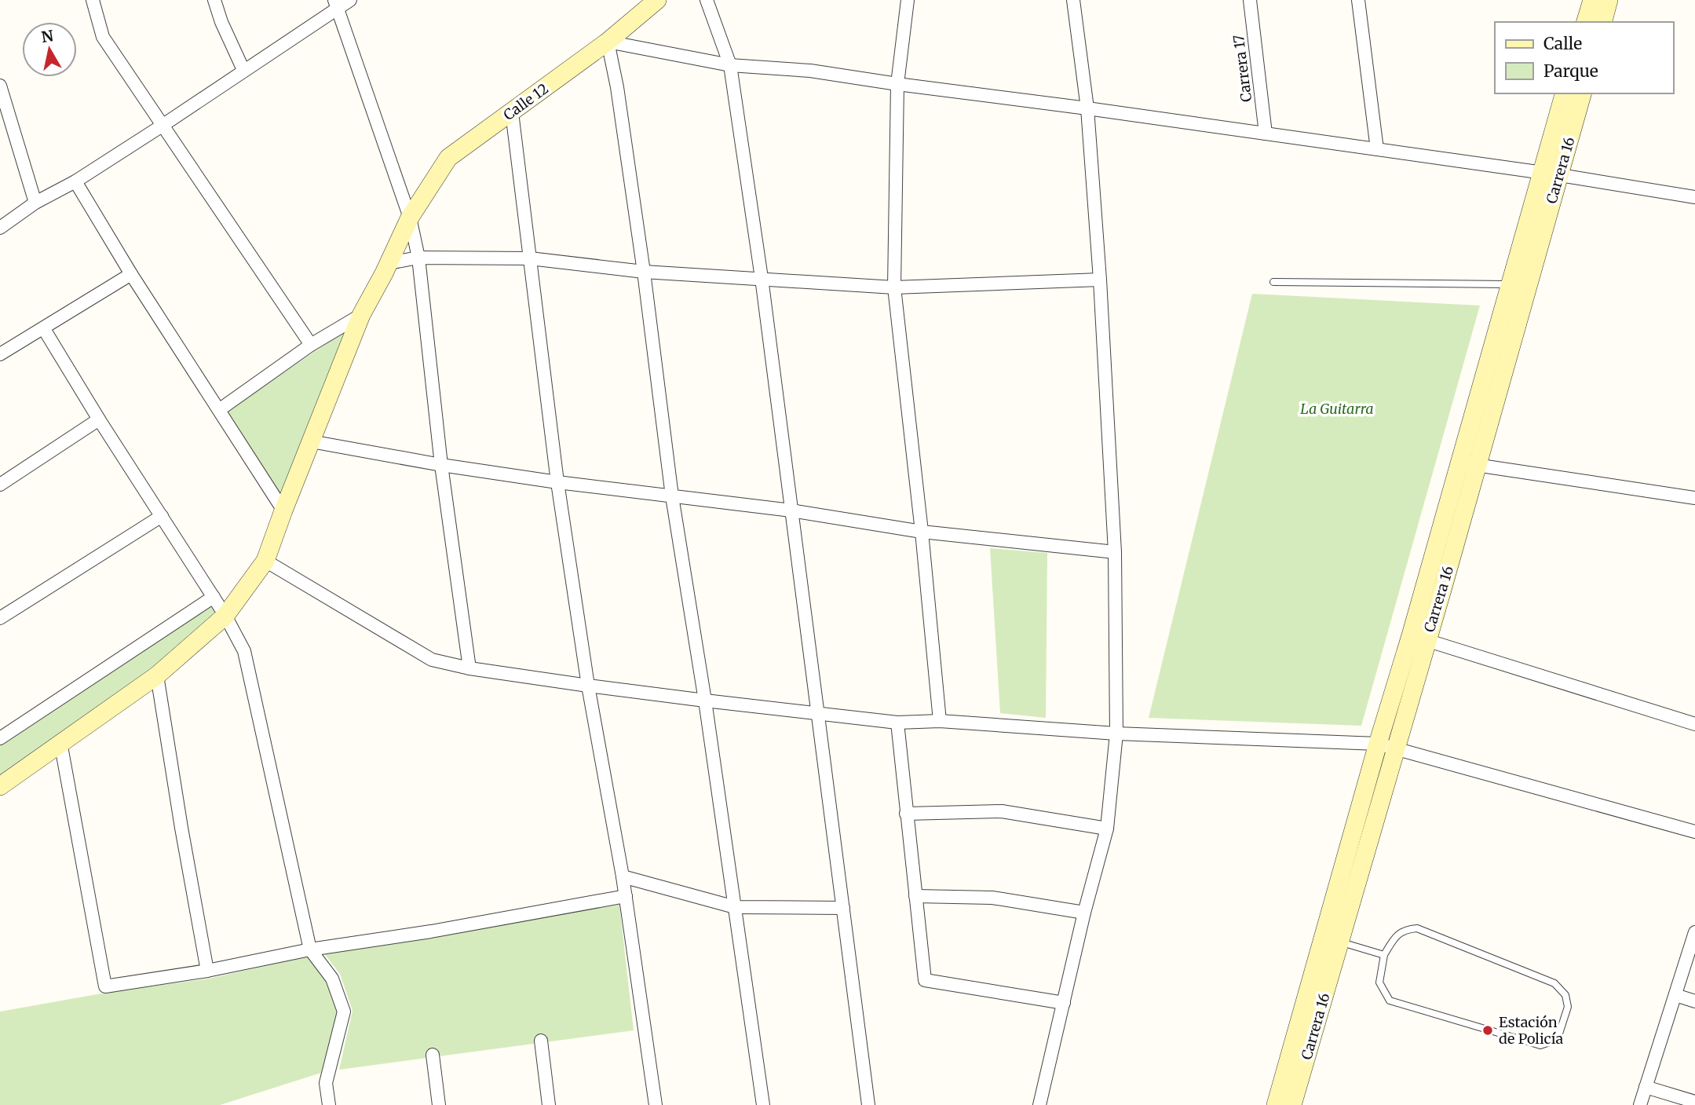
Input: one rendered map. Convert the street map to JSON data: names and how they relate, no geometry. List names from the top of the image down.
{
  "streets": {
    "main road": ["Calle 12", "Carrera 16"],
    "street": ["Carrera 17"]
  },
  "parks": ["La Guitarra"],
  "places": ["Estación de Policía"],
  "legend": ["Calle", "Parque"],
  "north": "top"
}
